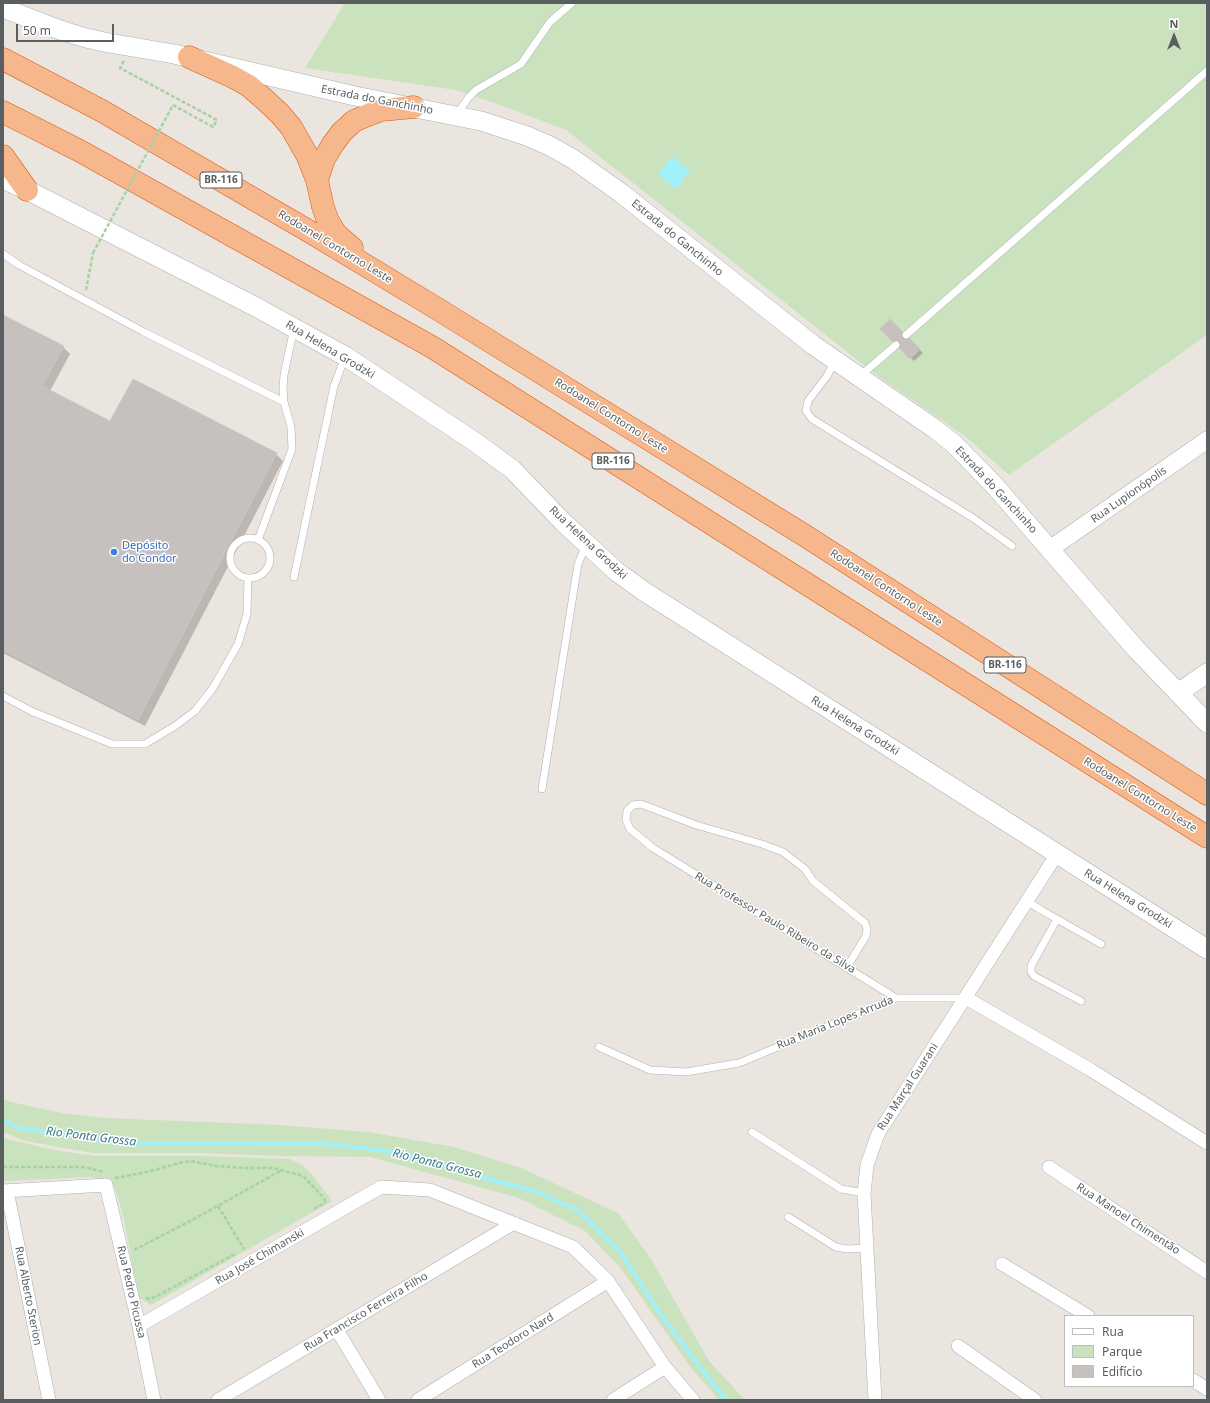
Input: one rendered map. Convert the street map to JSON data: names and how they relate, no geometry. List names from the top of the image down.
{
  "streets": {
    "highway": ["BR-116", "Rodoanel Contorno Leste"],
    "main road": ["Estrada do Ganchinho", "Rua Helena Grodzki"],
    "street": [
      "Rua Lupionópolis",
      "Rua Maria Lopes Arruda",
      "Rua Marçal Guarani",
      "Rua Manoel Chimentão",
      "Rua José Chimanski",
      "Rua Pedro Picussa",
      "Rua Alberto Sterion",
      "Rua Francisco Ferreira Filho",
      "Rua Teodoro Nard"
    ],
    "lane": ["Rua Professor Paulo Ribeiro da Silva"]
  },
  "crossings": [
    ["Estrada do Ganchinho", "Rua Lupionópolis"],
    ["Rua Helena Grodzki", "Rua Marçal Guarani"],
    ["Rua Professor Paulo Ribeiro da Silva", "Rua Maria Lopes Arruda"],
    ["Rua Maria Lopes Arruda", "Rua Marçal Guarani"],
    ["Rua José Chimanski", "Rua Pedro Picussa"],
    ["Rua José Chimanski", "Rua Francisco Ferreira Filho"]
  ],
  "water": ["Rio Ponta Grossa"],
  "places": ["Depósito do Condor"],
  "legend": ["Rua", "Parque", "Edifício"],
  "scale_bar": "50 m",
  "north": "top"
}
